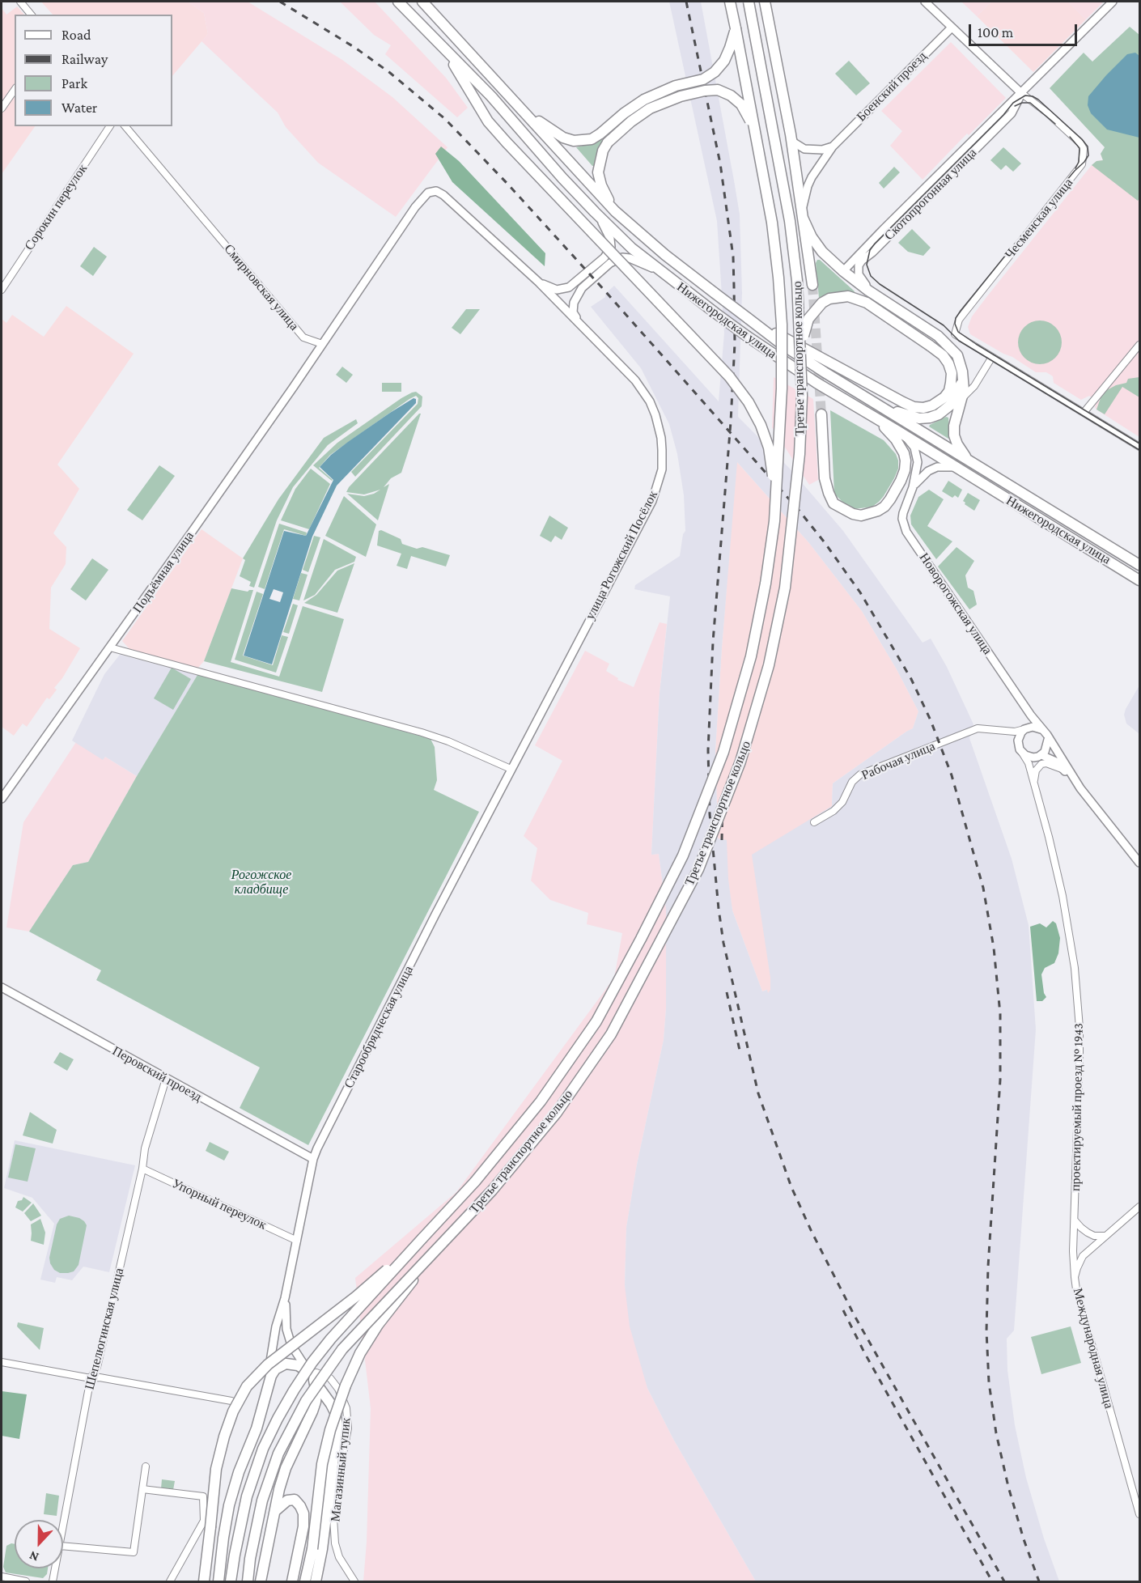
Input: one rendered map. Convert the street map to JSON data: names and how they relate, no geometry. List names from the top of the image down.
{
  "streets": {
    "main road": ["Нижегородская улица", "Третье транспортное кольцо"],
    "street": [
      "Боенский проезд",
      "Скотопрогонная улица",
      "Сорокин переулок",
      "Чесменская улица",
      "Смирновская улица",
      "улица Рогожский Посёлок",
      "Подъёмная улица",
      "Новорогожская улица",
      "Рабочая улица",
      "Старообрядческая улица",
      "Перовский проезд",
      "проектируемый проезд № 1943",
      "Упорный переулок",
      "Шепелюгинская улица",
      "Международная улица",
      "Магазинный тупик"
    ]
  },
  "crossings": [
    ["Скотопрогонная улица", "Чесменская улица"],
    ["Смирновская улица", "улица Рогожский Посёлок"],
    ["Смирновская улица", "Подъёмная улица"],
    ["Нижегородская улица", "Новорогожская улица"],
    ["улица Рогожский Посёлок", "Подъёмная улица"],
    ["улица Рогожский Посёлок", "Старообрядческая улица"],
    ["Новорогожская улица", "Рабочая улица"],
    ["Новорогожская улица", "проектируемый проезд № 1943"],
    ["Рабочая улица", "проектируемый проезд № 1943"],
    ["Старообрядческая улица", "Перовский проезд"],
    ["Старообрядческая улица", "Упорный переулок"],
    ["Старообрядческая улица", "Магазинный тупик"],
    ["Перовский проезд", "Шепелюгинская улица"],
    ["проектируемый проезд № 1943", "Международная улица"],
    ["Упорный переулок", "Шепелюгинская улица"]
  ],
  "parks": ["Рогожское кладбище"],
  "legend": [
    "Road",
    "Railway",
    "Park",
    "Water"
  ],
  "scale_bar": "100 m",
  "north": "bottom"
}
